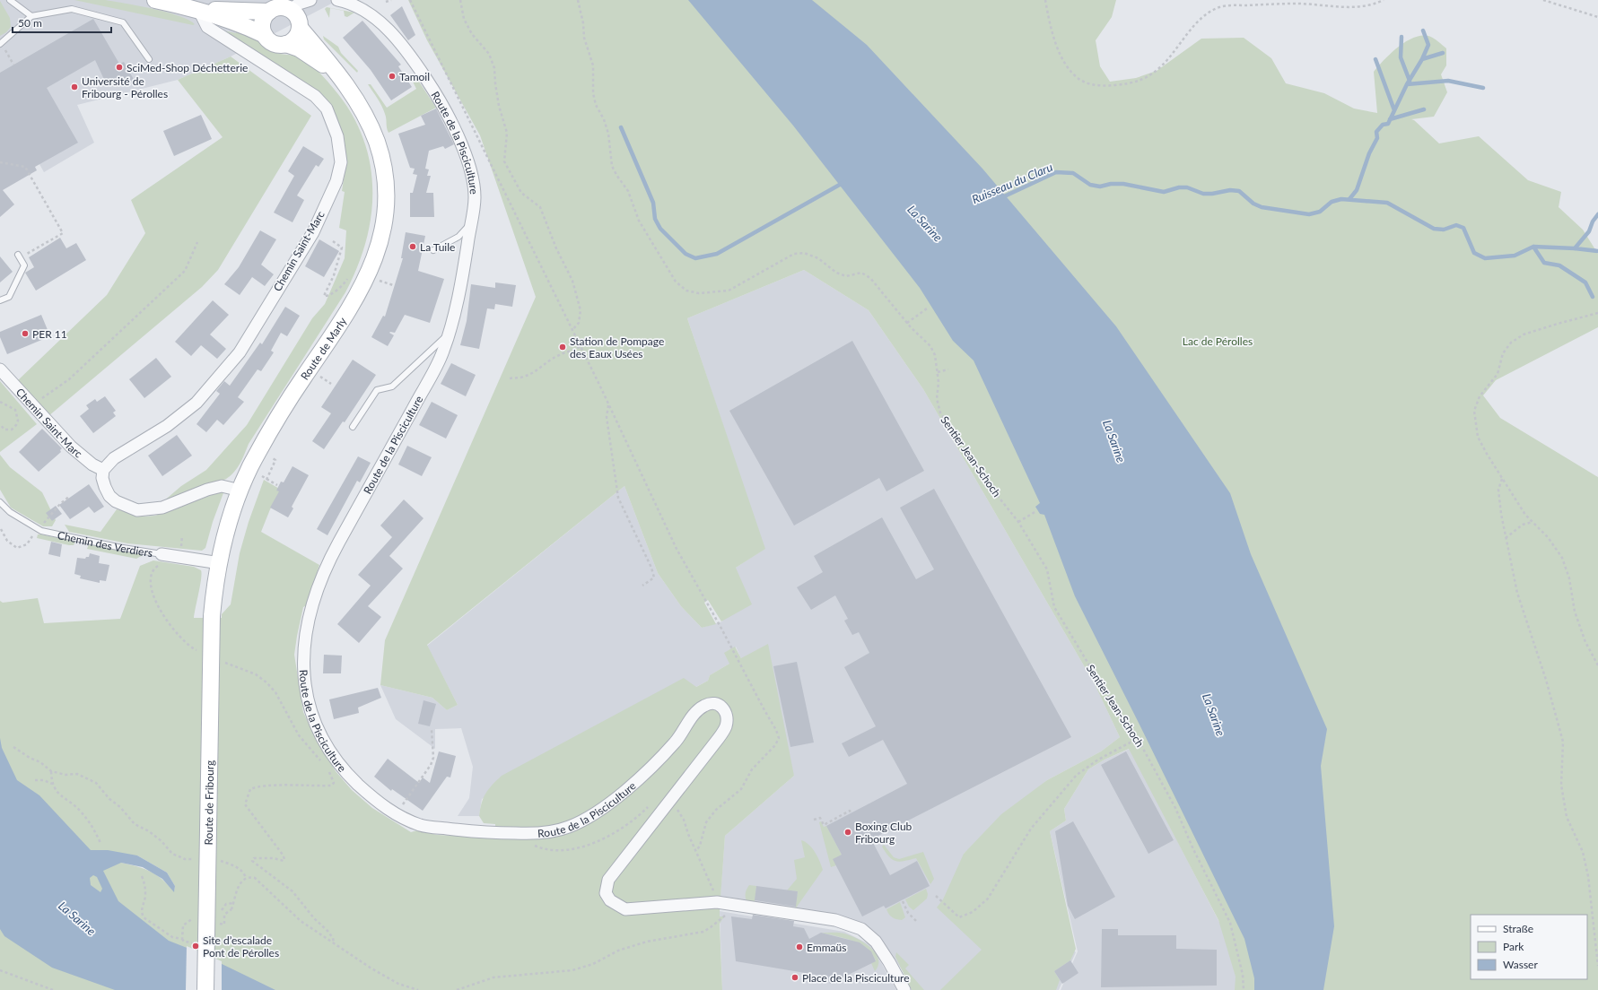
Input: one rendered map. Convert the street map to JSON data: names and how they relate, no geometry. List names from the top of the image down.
{
  "streets": {
    "main road": ["Route de Marly", "Route de Fribourg"],
    "street": ["Route de la Pisciculture", "Chemin Saint-Marc", "Chemin des Verdiers"],
    "path": ["Sentier Jean-Schoch"]
  },
  "crossings": [
    ["Route de Marly", "Chemin des Verdiers"],
    ["Route de Marly", "Route de Fribourg"]
  ],
  "water": ["Ruisseau du Claru", "La Sarine"],
  "parks": ["Lac de Pérolles"],
  "places": [
    "SciMed-Shop Déchetterie",
    "Tamoil",
    "Université de Fribourg - Pérolles",
    "La Tuile",
    "PER 11",
    "Station de Pompage des Eaux Usées",
    "Boxing Club Fribourg",
    "Site d’escalade Pont de Pérolles",
    "Emmaüs",
    "Place de la Pisciculture"
  ],
  "legend": ["Straße", "Park", "Wasser"],
  "scale_bar": "50 m"
}
